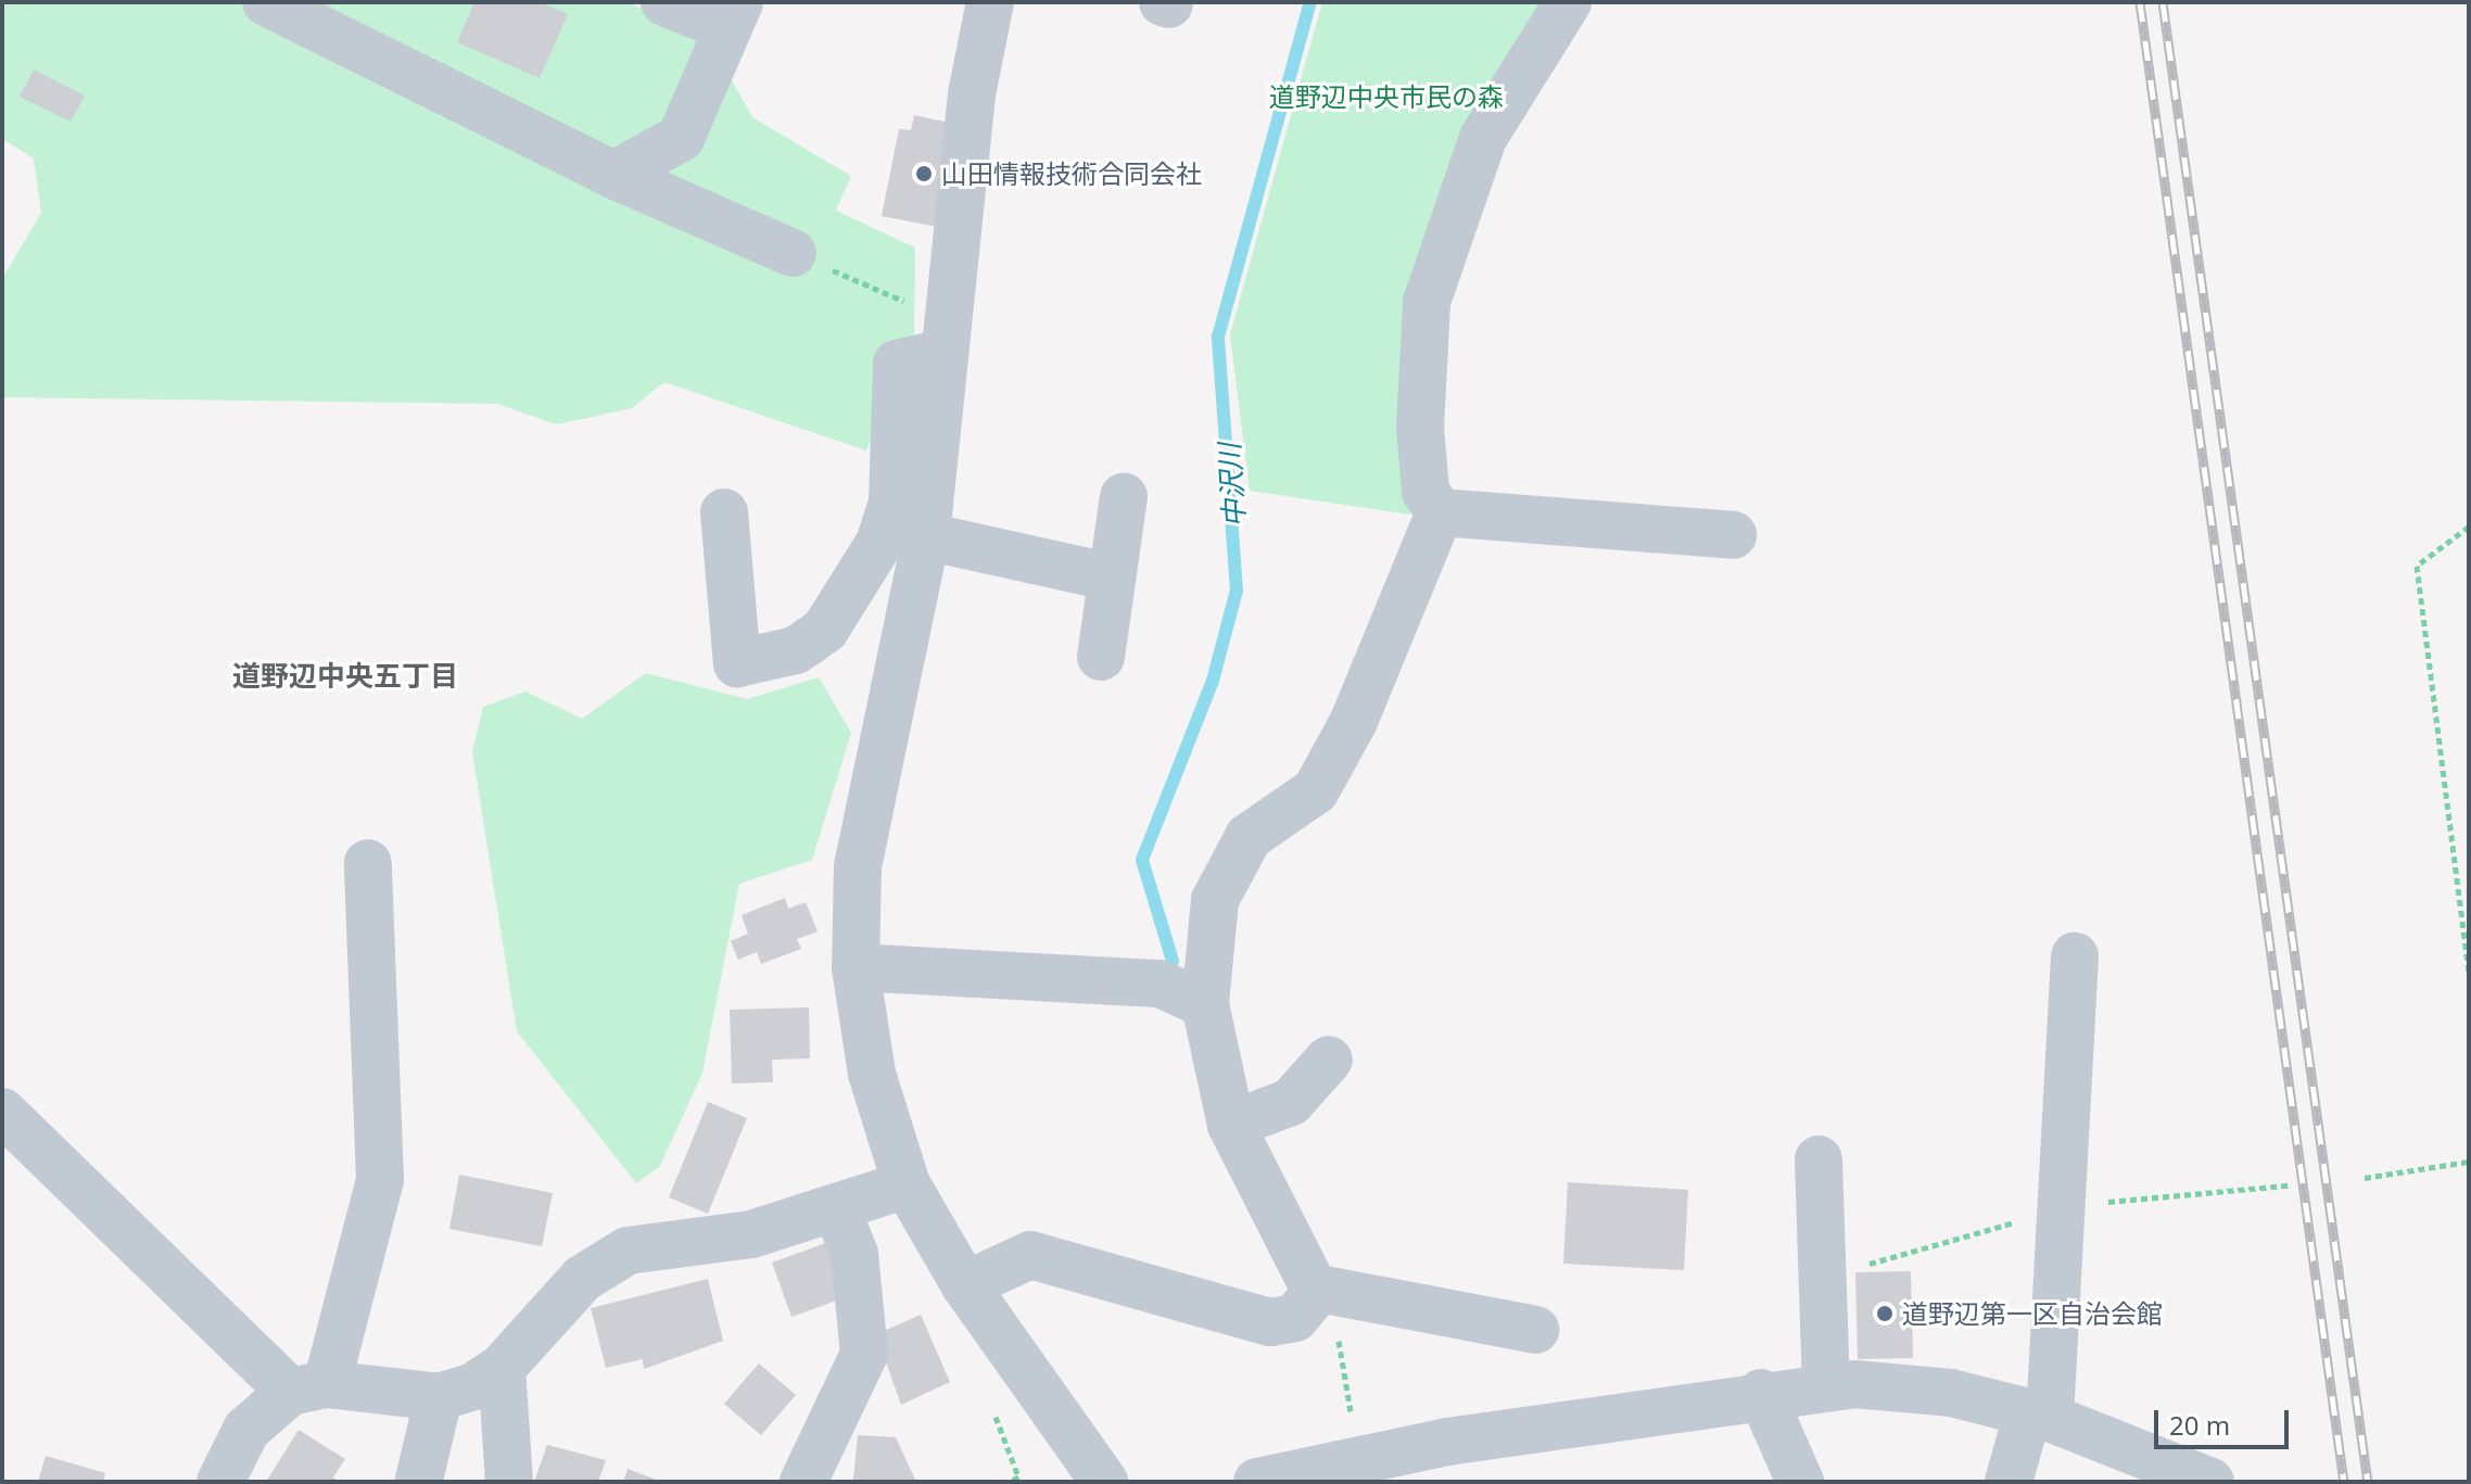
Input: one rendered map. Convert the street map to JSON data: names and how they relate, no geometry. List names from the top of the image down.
{
  "districts": ["道野辺中央五丁目"],
  "water": ["中沢川"],
  "parks": ["道野辺中央市民の森"],
  "places": ["山田情報技術合同会社", "道野辺第一区自治会館"],
  "scale_bar": "20 m"
}
